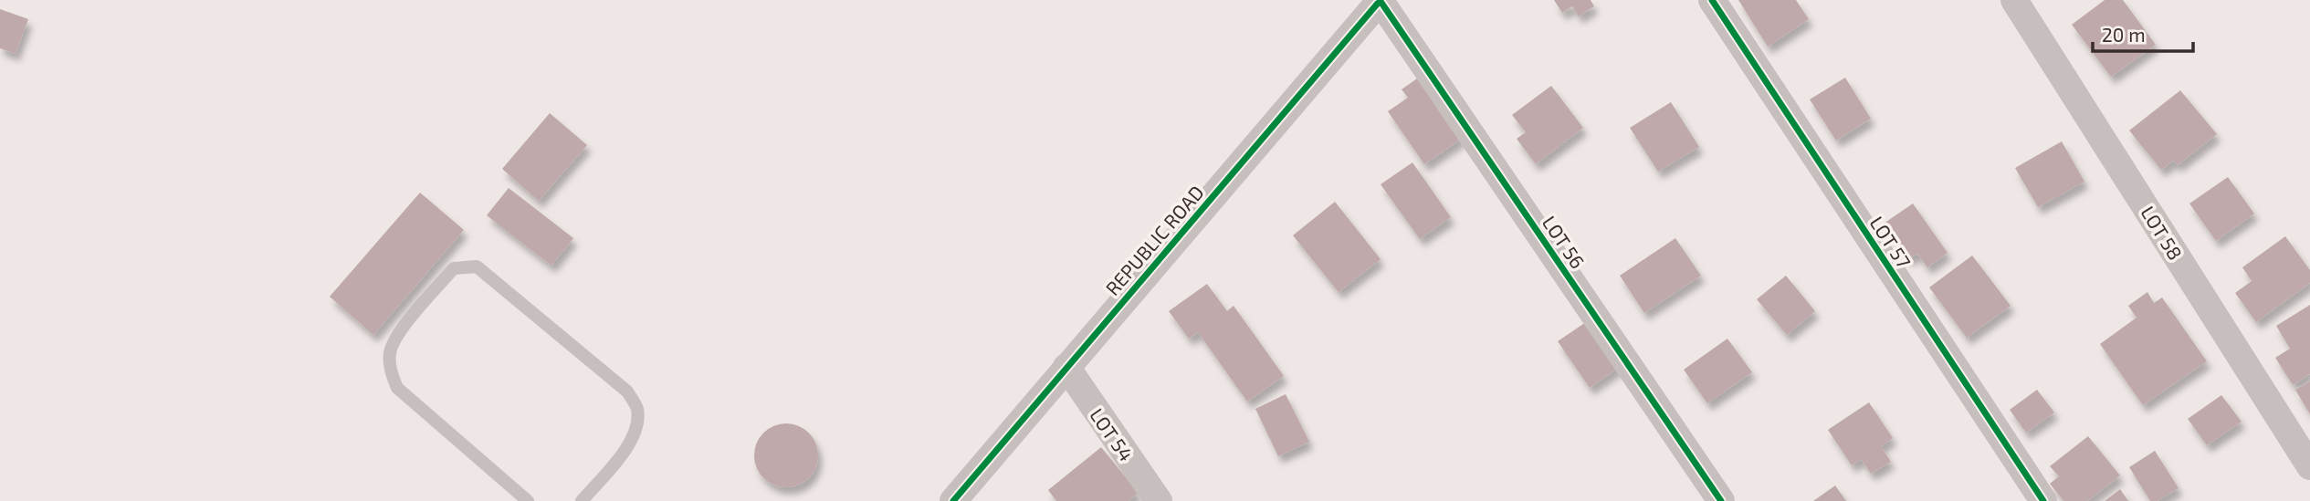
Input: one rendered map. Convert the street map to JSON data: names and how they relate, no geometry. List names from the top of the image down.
{
  "streets": {
    "street": [
      "LOT 58",
      "REPUBLIC ROAD",
      "LOT 56",
      "LOT 57",
      "LOT 54"
    ]
  },
  "crossings": [
    ["REPUBLIC ROAD", "LOT 56"],
    ["REPUBLIC ROAD", "LOT 54"]
  ],
  "scale_bar": "20 m"
}
